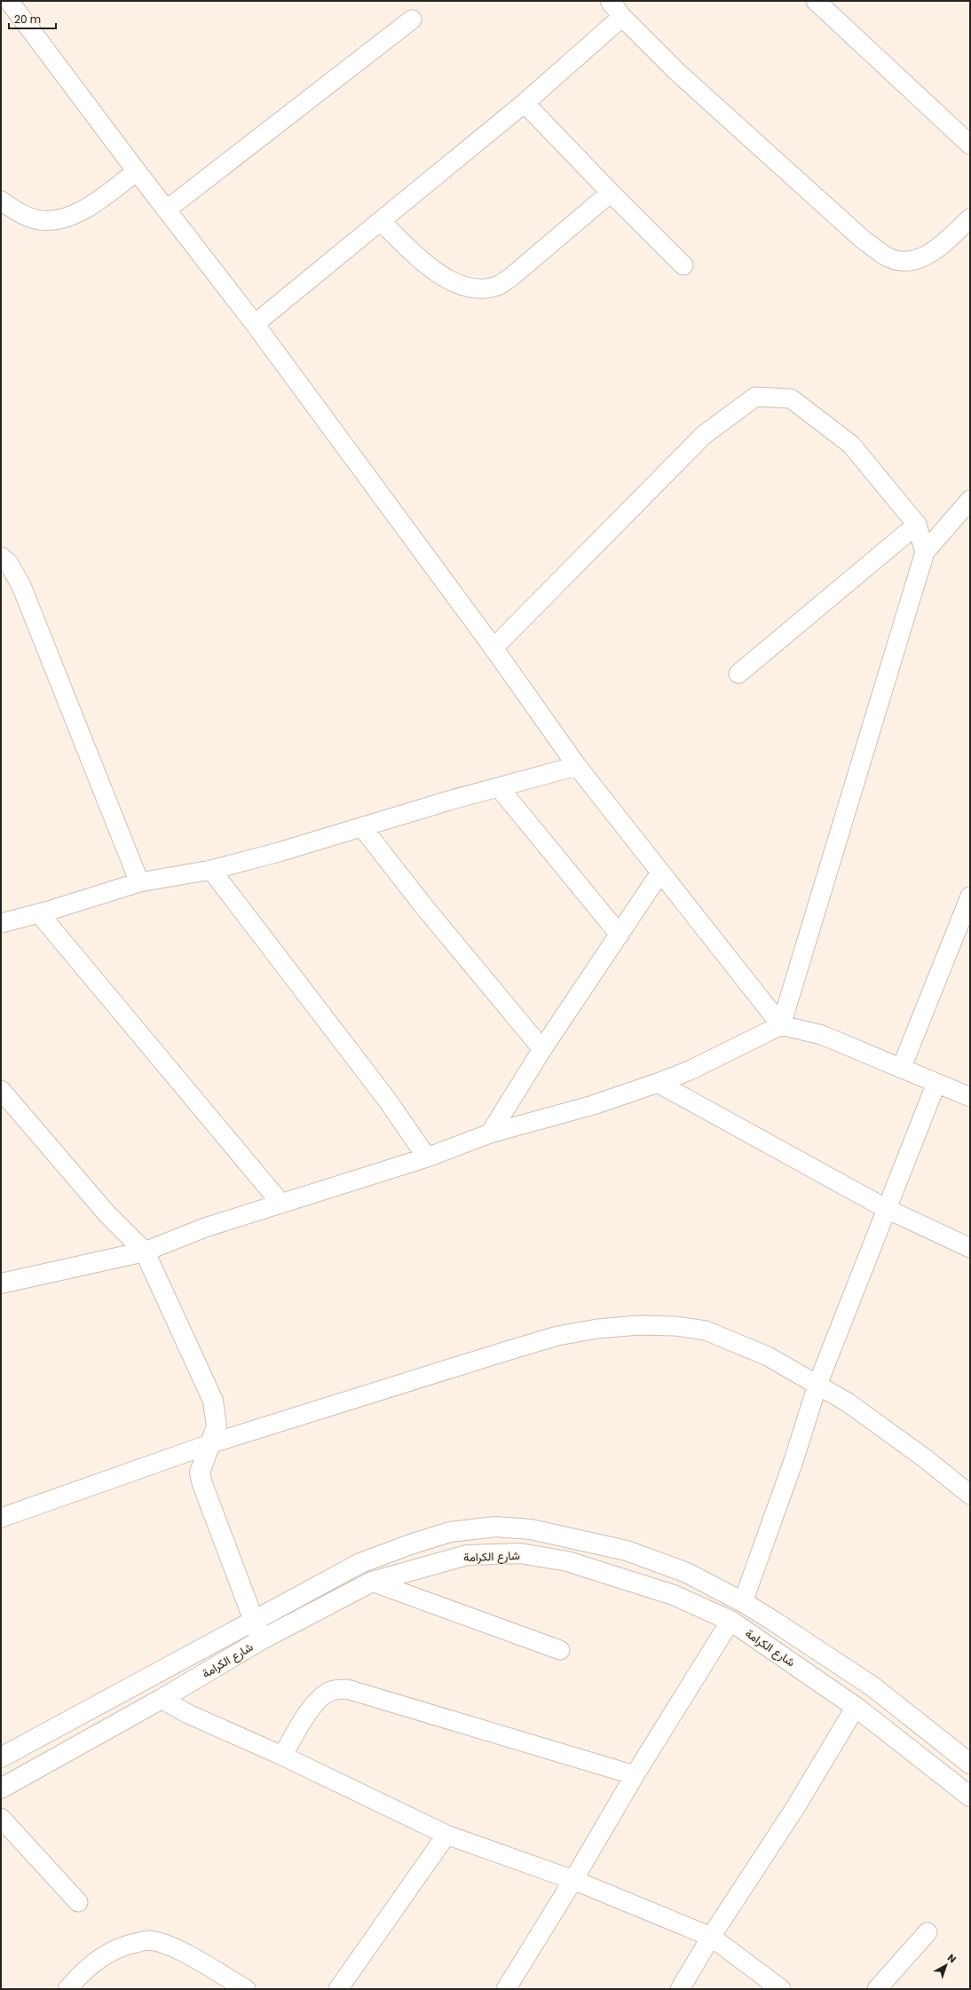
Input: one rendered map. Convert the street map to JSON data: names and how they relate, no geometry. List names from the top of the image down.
{
  "streets": {
    "street": ["شارع الكرامة"]
  },
  "scale_bar": "20 m",
  "north": "top right"
}
